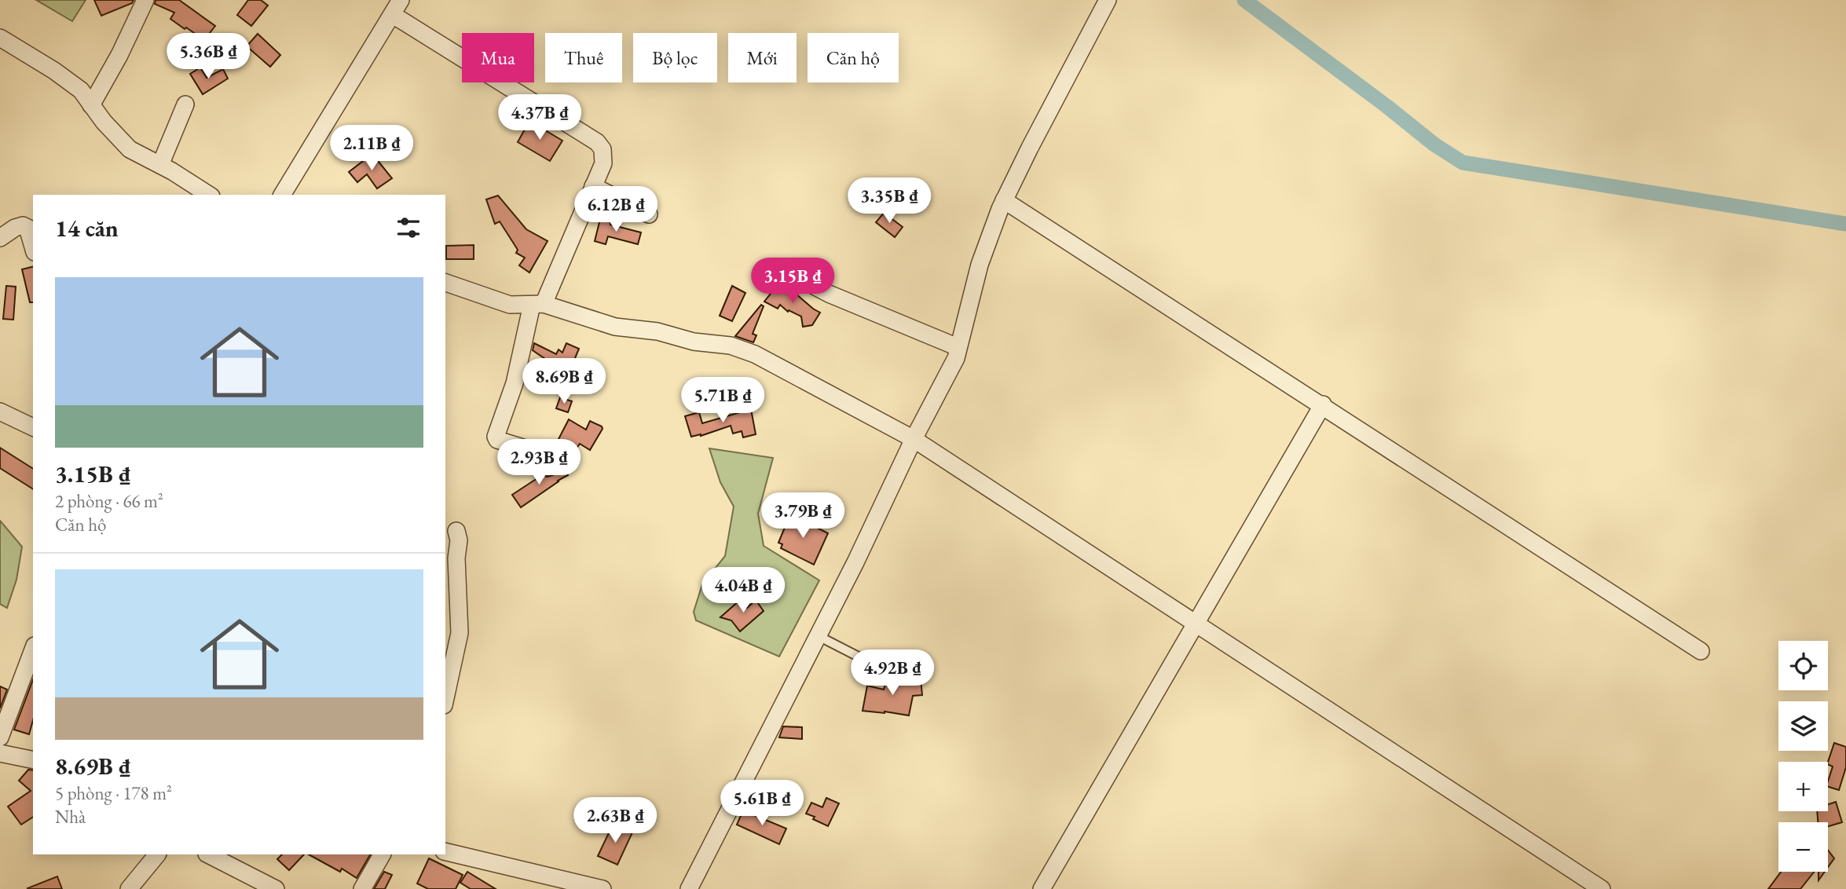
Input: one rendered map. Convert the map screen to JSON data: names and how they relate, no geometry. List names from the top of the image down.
{
  "page": {
    "price": [
      "5.36B ₫",
      "4.37B ₫",
      "2.11B ₫",
      "3.35B ₫",
      "6.12B ₫",
      "3.15B ₫",
      "8.69B ₫",
      "5.71B ₫",
      "2.93B ₫",
      "3.79B ₫",
      "4.04B ₫",
      "4.92B ₫",
      "5.61B ₫",
      "2.63B ₫"
    ],
    "chip": [
      "Mua",
      "Thuê",
      "Bộ lọc",
      "Mới",
      "Căn hộ"
    ],
    "heading": "14 căn",
    "list": [
      {
        "name": "3.15B ₫",
        "note": "2 phòng · 66 m² · Căn hộ"
      },
      {
        "name": "8.69B ₫",
        "note": "5 phòng · 178 m² · Nhà"
      }
    ],
    "map_buttons": ["+", "−"]
  }
}
